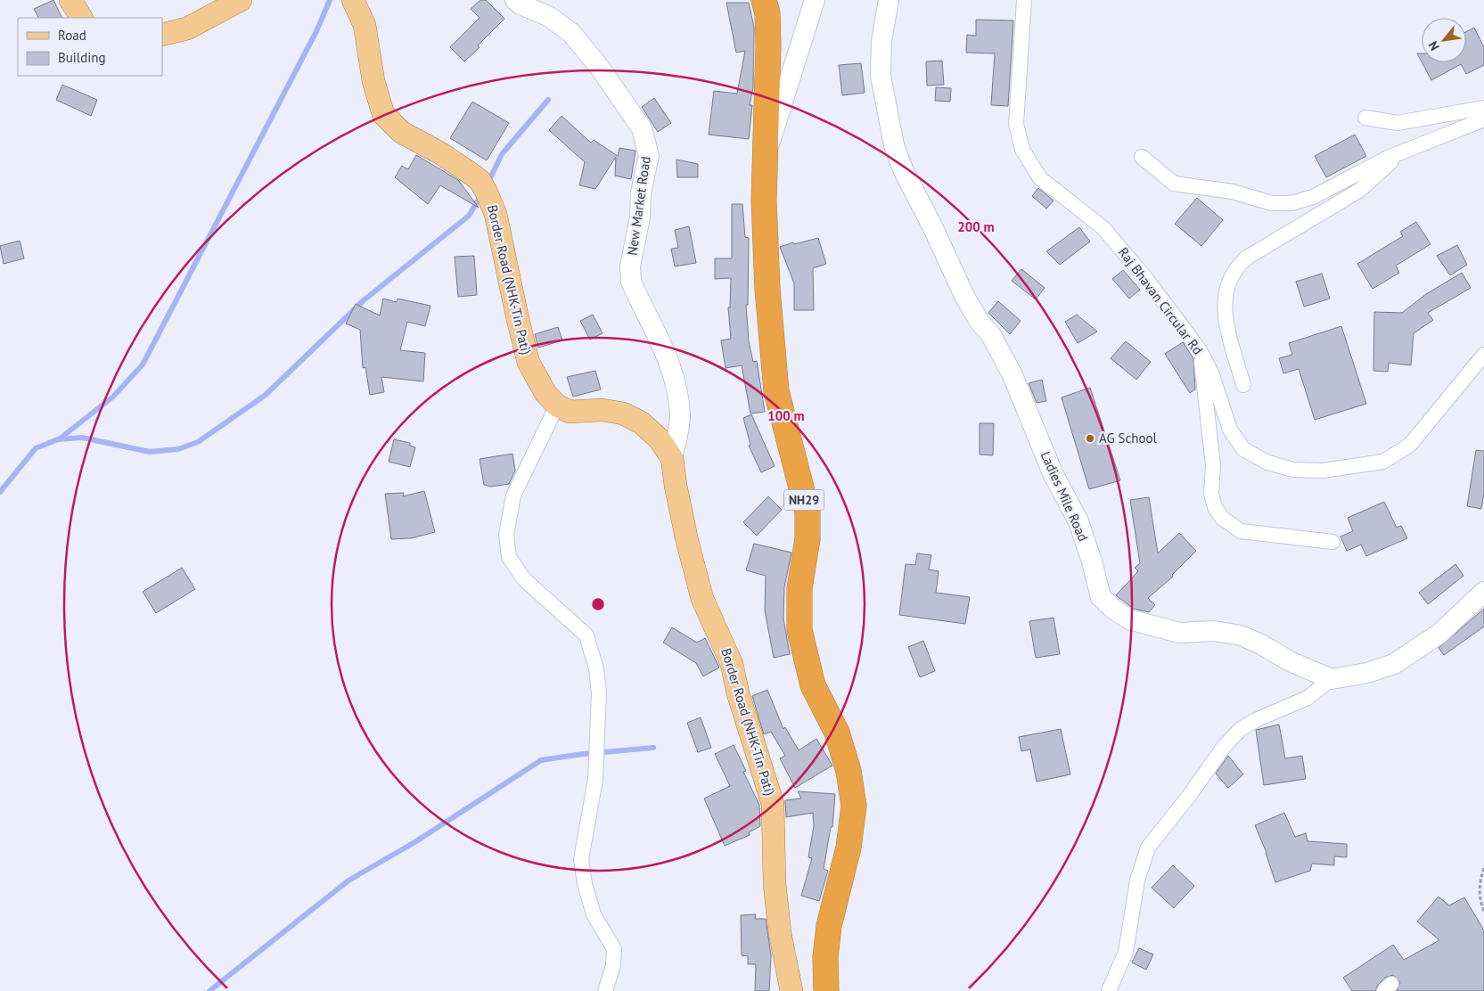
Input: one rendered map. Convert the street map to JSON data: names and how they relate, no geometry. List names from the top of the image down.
{
  "streets": {
    "highway": ["NH29"],
    "main road": ["Border Road (NHK-Tin Pati)"],
    "street": ["New Market Road", "Raj Bhavan Circular Rd", "Ladies Mile Road"]
  },
  "crossings": [
    ["New Market Road", "Border Road (NHK-Tin Pati)"]
  ],
  "places": ["AG School"],
  "legend": ["Road", "Building"],
  "north": "bottom left",
  "rings": ["200 m", "100 m"]
}
